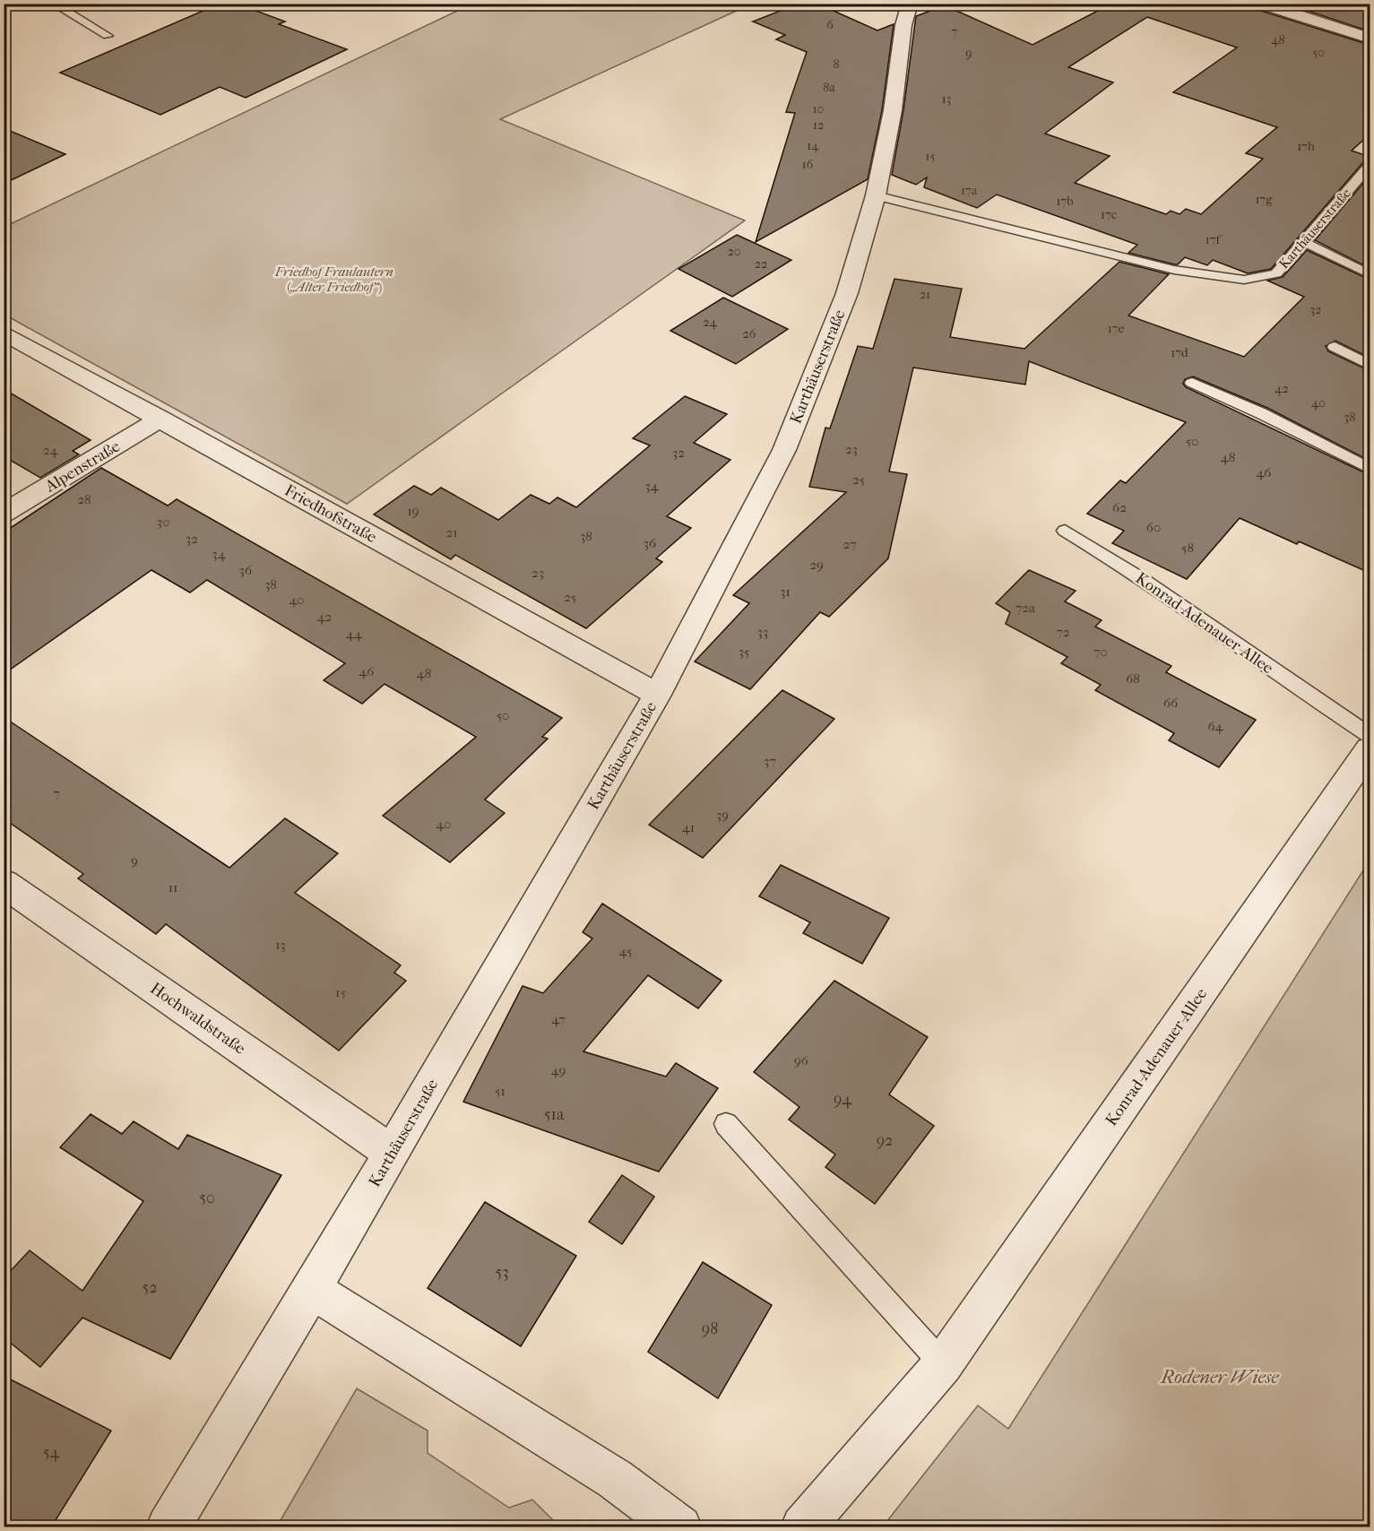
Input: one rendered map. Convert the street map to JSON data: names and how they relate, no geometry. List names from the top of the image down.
{
  "streets": {
    "street": [
      "Karthäuserstraße",
      "Alpenstraße",
      "Friedhofstraße",
      "Konrad-Adenauer-Allee",
      "Hochwaldstraße"
    ]
  },
  "crossings": [
    ["Karthäuserstraße", "Friedhofstraße"],
    ["Karthäuserstraße", "Hochwaldstraße"],
    ["Alpenstraße", "Friedhofstraße"]
  ],
  "parks": ["Friedhof Fraulautern („Alter Friedhof“)", "Rodener Wiese"],
  "house_numbers": [
    "6",
    "7",
    "48",
    "50",
    "9",
    "8",
    "8a",
    "13",
    "10",
    "12",
    "14",
    "17h",
    "15",
    "16",
    "17a",
    "17g",
    "17b",
    "17c",
    "17f",
    "20",
    "22",
    "21",
    "32",
    "24",
    "17e",
    "26",
    "17d",
    "42",
    "40",
    "38",
    "50",
    "23",
    "24",
    "32",
    "48",
    "46",
    "25",
    "34",
    "28",
    "62",
    "19",
    "30",
    "60",
    "21",
    "38",
    "32",
    "36",
    "27",
    "58",
    "34",
    "29",
    "36",
    "23",
    "38",
    "31",
    "25",
    "40",
    "72a",
    "42",
    "33",
    "72",
    "44",
    "35",
    "70",
    "46",
    "48",
    "68",
    "66",
    "50",
    "64",
    "37",
    "7",
    "39",
    "40",
    "41",
    "9",
    "11",
    "13",
    "45",
    "15",
    "47",
    "96",
    "49",
    "51",
    "94",
    "51a",
    "92",
    "50",
    "53",
    "52",
    "98",
    "54"
  ]
}
